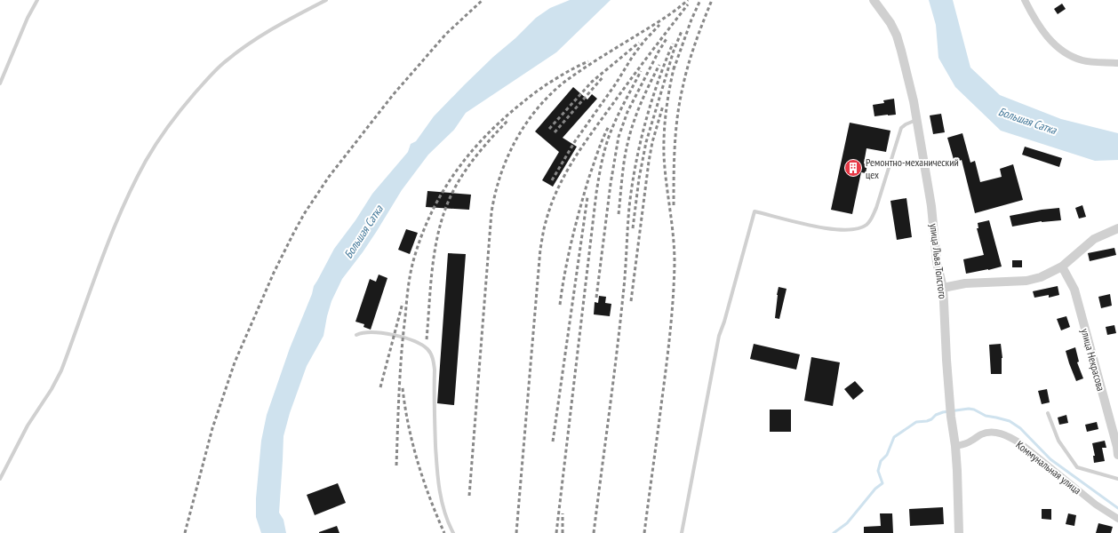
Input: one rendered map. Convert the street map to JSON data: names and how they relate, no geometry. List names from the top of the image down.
{
  "streets": {
    "street": ["улица Льва Толстого", "улица Некрасова", "Коммунальная улица"]
  },
  "crossings": [
    ["улица Льва Толстого", "Коммунальная улица"]
  ],
  "water": ["Большая Сатка"],
  "places": {
    "building": ["Ремонтно-механический цех"]
  }
}
